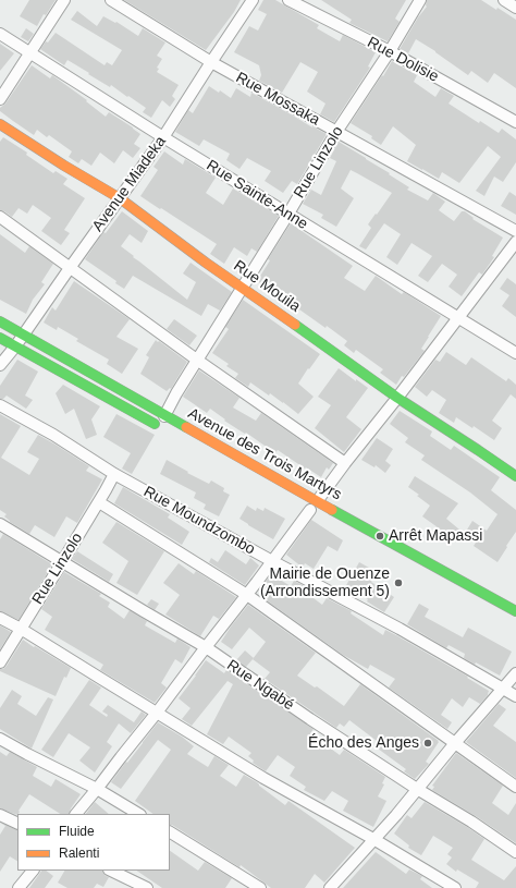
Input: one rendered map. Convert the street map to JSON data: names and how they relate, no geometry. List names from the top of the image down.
{
  "streets": {
    "main road": ["Rue Mouila", "Avenue des Trois Martyrs"],
    "street": [
      "Rue Dolisie",
      "Rue Mossaka",
      "Rue Linzolo",
      "Avenue Miadeka",
      "Rue Sainte-Anne",
      "Rue Moundzombo",
      "Rue Ngabé"
    ]
  },
  "crossings": [
    ["Rue Dolisie", "Rue Linzolo"],
    ["Rue Mossaka", "Rue Linzolo"],
    ["Rue Mossaka", "Avenue Miadeka"],
    ["Rue Linzolo", "Rue Sainte-Anne"],
    ["Rue Linzolo", "Rue Mouila"],
    ["Rue Linzolo", "Avenue des Trois Martyrs"],
    ["Rue Linzolo", "Rue Moundzombo"],
    ["Rue Linzolo", "Rue Ngabé"],
    ["Avenue Miadeka", "Rue Sainte-Anne"],
    ["Avenue Miadeka", "Rue Mouila"],
    ["Avenue Miadeka", "Avenue des Trois Martyrs"]
  ],
  "places": ["Arrêt Mapassi", "Mairie de Ouenze (Arrondissement 5)", "Écho des Anges"],
  "legend": ["Fluide", "Ralenti"]
}
